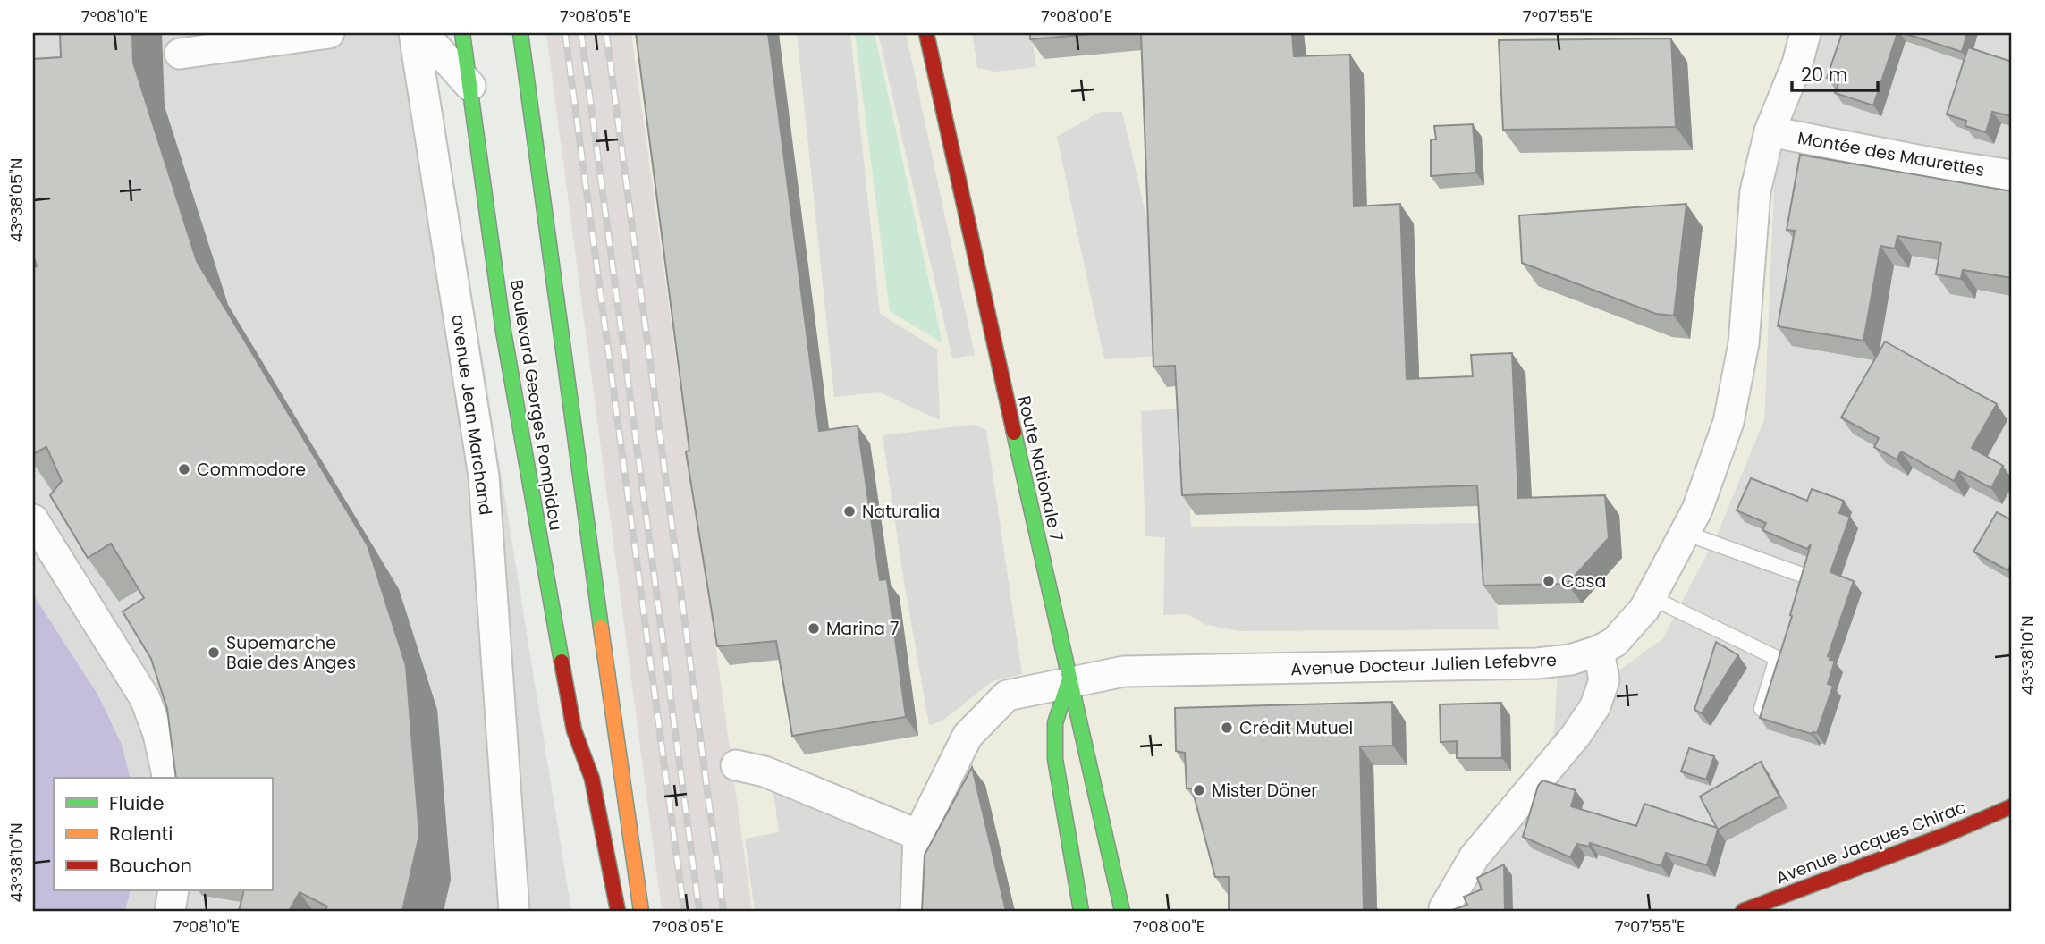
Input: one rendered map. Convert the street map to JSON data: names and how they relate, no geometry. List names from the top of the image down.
{
  "streets": {
    "main road": ["Boulevard Georges Pompidou", "Route Nationale 7", "Avenue Jacques Chirac"],
    "street": ["Montée des Maurettes", "avenue Jean Marchand", "Avenue Docteur Julien Lefebvre"]
  },
  "crossings": [
    ["Montée des Maurettes", "Avenue Docteur Julien Lefebvre"],
    ["Route Nationale 7", "Avenue Docteur Julien Lefebvre"]
  ],
  "places": [
    "Commodore",
    "Naturalia",
    "Casa",
    "Marina 7",
    "Supemarche Baie des Anges",
    "Crédit Mutuel",
    "Mister Döner"
  ],
  "legend": ["Fluide", "Ralenti", "Bouchon"],
  "scale_bar": "20 m",
  "coordinates": [
    "7°08'10\"E",
    "7°08'05\"E",
    "7°08'00\"E",
    "7°07'55\"E",
    "43°38'05\"N",
    "43°38'10\"N"
  ]
}
